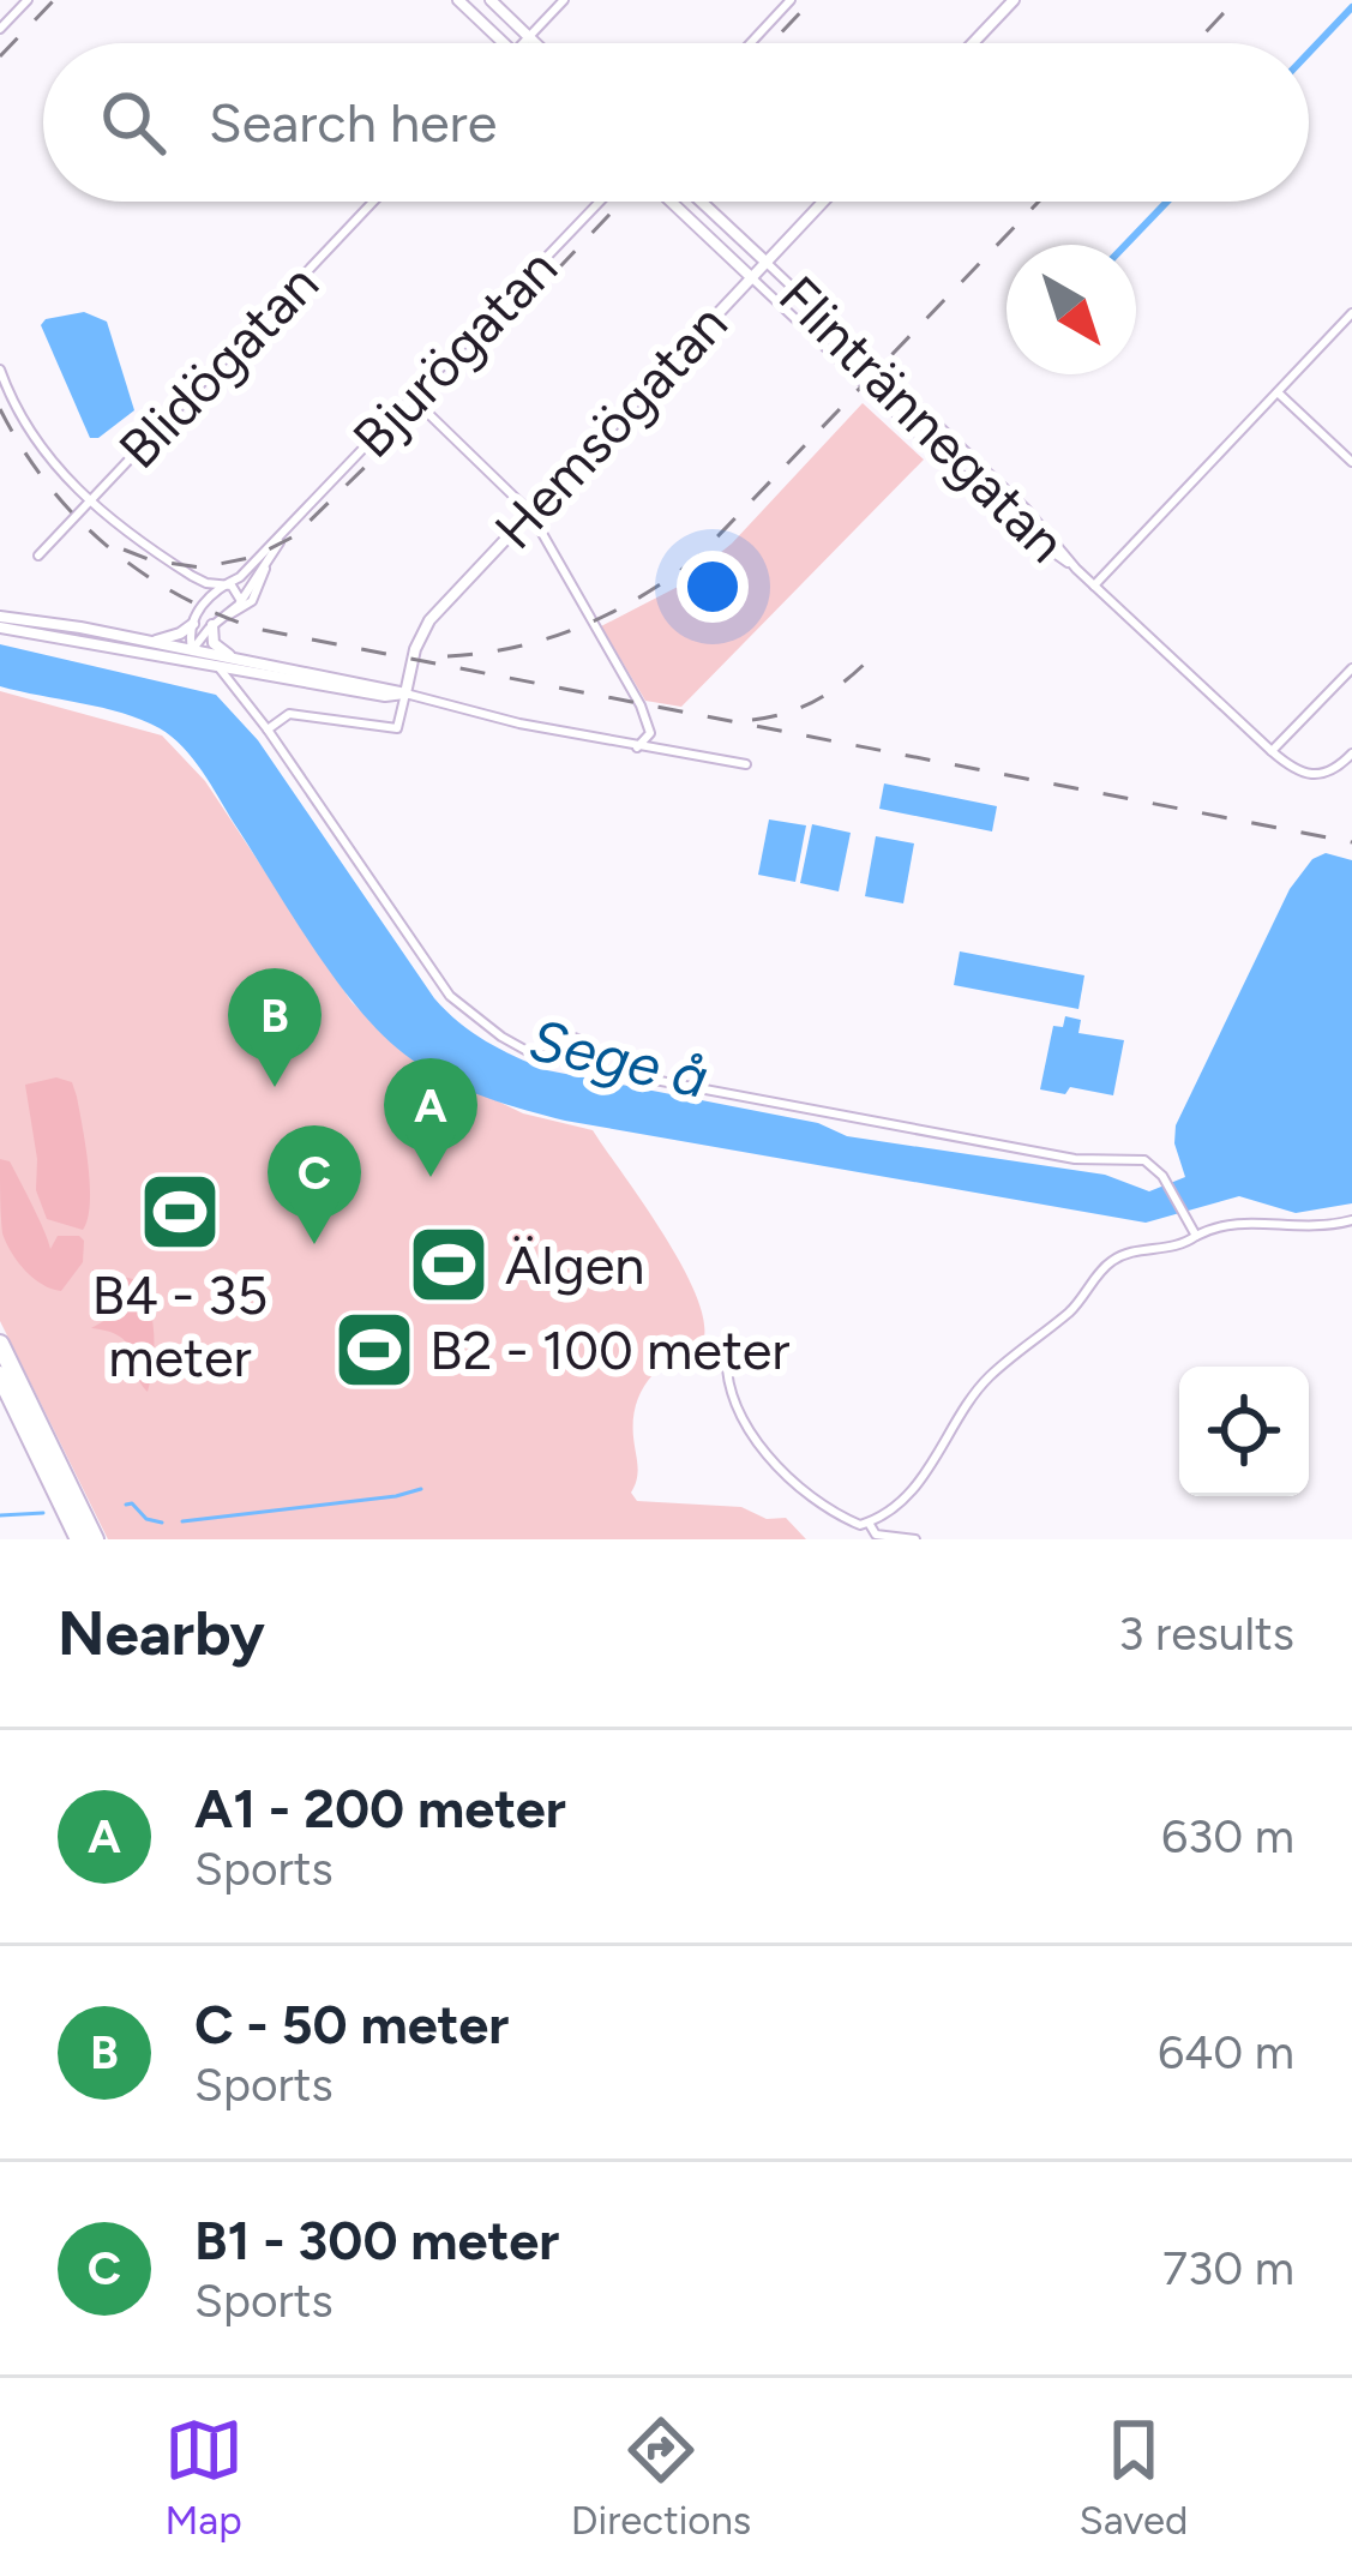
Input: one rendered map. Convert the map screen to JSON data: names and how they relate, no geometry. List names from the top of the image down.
{
  "streets": {
    "street": [
      "Bjurögatan",
      "Blidögatan",
      "Flintrännegatan",
      "Hemsögatan"
    ]
  },
  "crossings": [
    ["Flintrännegatan", "Hemsögatan"]
  ],
  "water": ["Sege å"],
  "places": {
    "sports": ["B4 - 35 meter", "Älgen", "B2 - 100 meter"]
  },
  "north": "bottom right",
  "page": {
    "search": "Search here",
    "pins": ["B", "A", "C"],
    "heading": ["Nearby", "3 results"],
    "list": [
      {
        "mark": "A",
        "name": "A1 - 200 meter",
        "note": "Sports",
        "value": "630 m"
      },
      {
        "mark": "B",
        "name": "C - 50 meter",
        "note": "Sports",
        "value": "640 m"
      },
      {
        "mark": "C",
        "name": "B1 - 300 meter",
        "note": "Sports",
        "value": "730 m"
      }
    ],
    "nav": ["Map", "Directions", "Saved"]
  }
}
